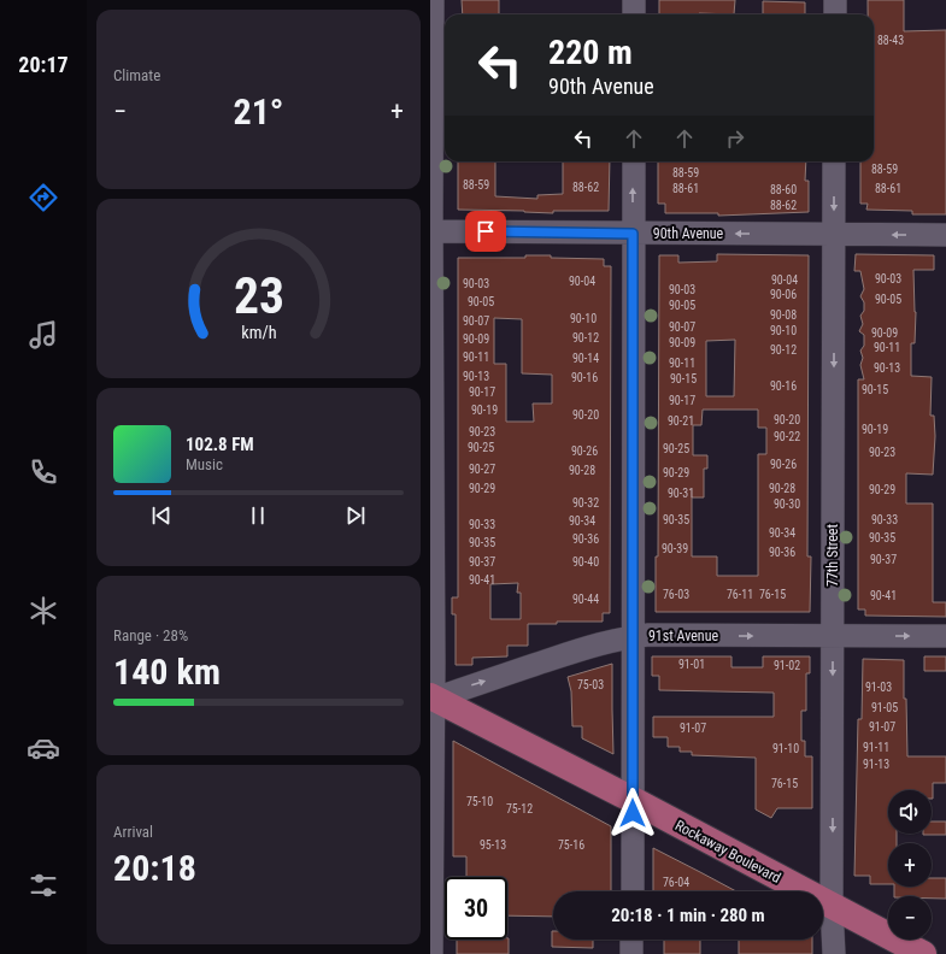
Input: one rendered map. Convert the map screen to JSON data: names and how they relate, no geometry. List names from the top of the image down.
{
  "streets": {
    "main road": ["Rockaway Boulevard"],
    "street": ["90th Avenue", "77th Street", "91st Avenue"]
  },
  "crossings": [
    ["90th Avenue", "77th Street"],
    ["77th Street", "91st Avenue"],
    ["77th Street", "Rockaway Boulevard"],
    ["91st Avenue", "Rockaway Boulevard"]
  ],
  "one_way": ["90th Avenue", "91st Avenue"],
  "house_numbers": [
    "88-43",
    "88-59",
    "88-59",
    "88-59",
    "88-62",
    "88-61",
    "88-61",
    "88-60",
    "88-62",
    "90-03",
    "90-04",
    "90-04",
    "90-03",
    "90-03",
    "90-06",
    "90-05",
    "90-05",
    "90-05",
    "90-08",
    "90-10",
    "90-07",
    "90-07",
    "90-10",
    "90-09",
    "90-12",
    "90-09",
    "90-09",
    "90-11",
    "90-12",
    "90-11",
    "90-14",
    "90-11",
    "90-13",
    "90-13",
    "90-16",
    "90-15",
    "90-16",
    "90-15",
    "90-17",
    "90-17",
    "90-19",
    "90-20",
    "90-20",
    "90-21",
    "90-19",
    "90-23",
    "90-22",
    "90-25",
    "90-25",
    "90-26",
    "90-23",
    "90-26",
    "90-27",
    "90-28",
    "90-29",
    "90-29",
    "90-28",
    "90-29",
    "90-31",
    "90-32",
    "90-30",
    "90-35",
    "90-33",
    "90-34",
    "90-33",
    "90-34",
    "90-35",
    "90-36",
    "90-35",
    "90-39",
    "90-36",
    "90-37",
    "90-37",
    "90-40",
    "90-41",
    "76-03",
    "76-11",
    "76-15",
    "90-41",
    "90-44",
    "91-01",
    "91-02",
    "75-03",
    "91-03",
    "91-05",
    "91-07",
    "91-07",
    "91-11",
    "91-10",
    "91-13",
    "76-15",
    "75-10",
    "75-12",
    "95-13",
    "75-16",
    "76-04"
  ],
  "page": {
    "tabs": "20:17",
    "tile": [
      "Climate",
      ["Range · 28%", "140 km"],
      ["Arrival", "20:18"]
    ],
    "turn": ["220 m", "90th Avenue"],
    "heat": ["−", "21°", "+"],
    "song": ["102.8 FM", "Music"],
    "map_buttons": ["+", "−"],
    "limit": "30",
    "trip": "20:18 · 1 min · 280 m",
    "gauge": ["23", "km/h"]
  }
}
